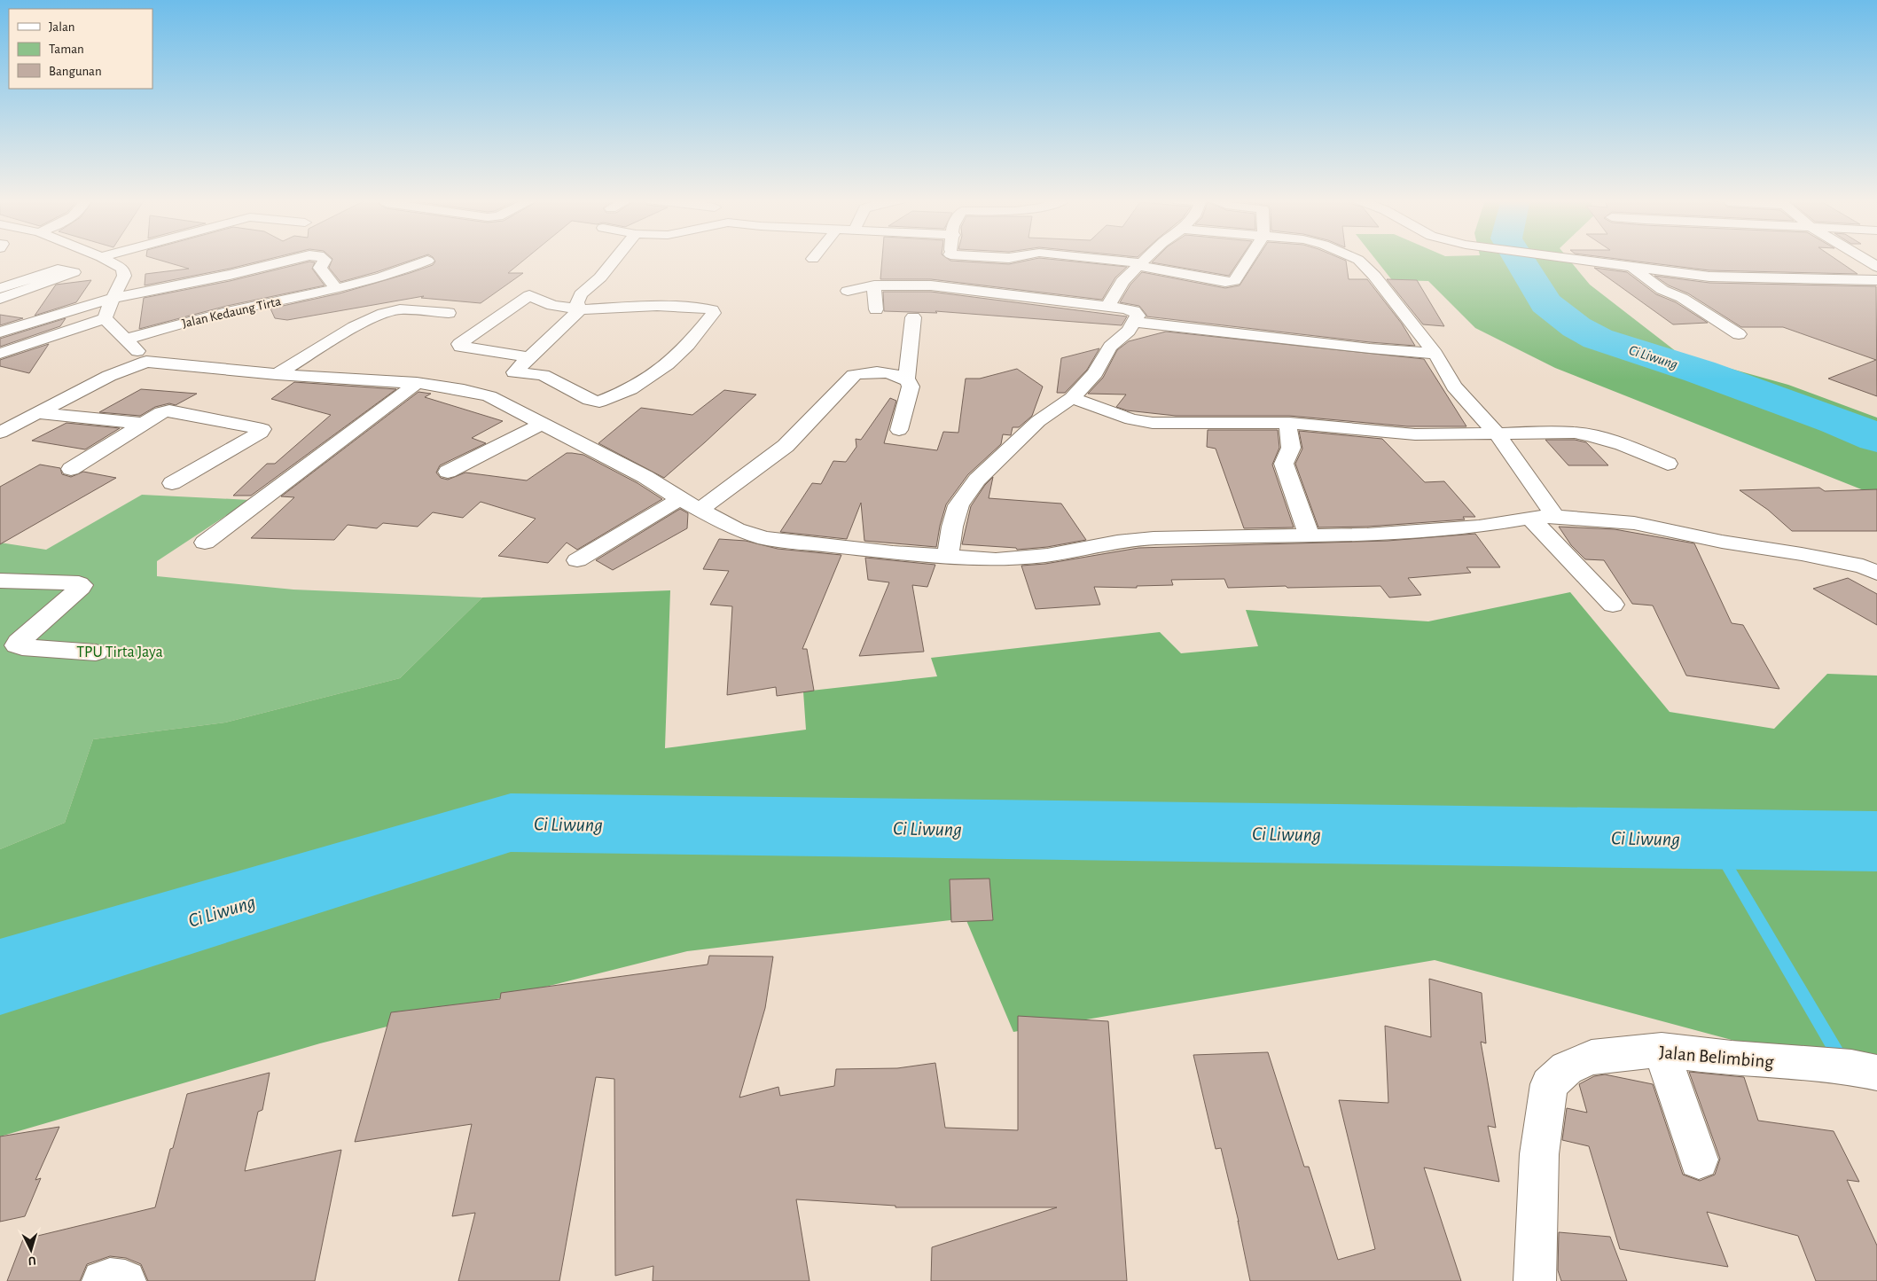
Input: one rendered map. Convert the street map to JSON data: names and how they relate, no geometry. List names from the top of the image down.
{
  "streets": {
    "street": ["Jalan Kedaung Tirta", "Jalan Belimbing"]
  },
  "water": ["Ci Liwung"],
  "parks": ["TPU Tirta Jaya"],
  "legend": ["Jalan", "Taman", "Bangunan"],
  "north": "bottom"
}
